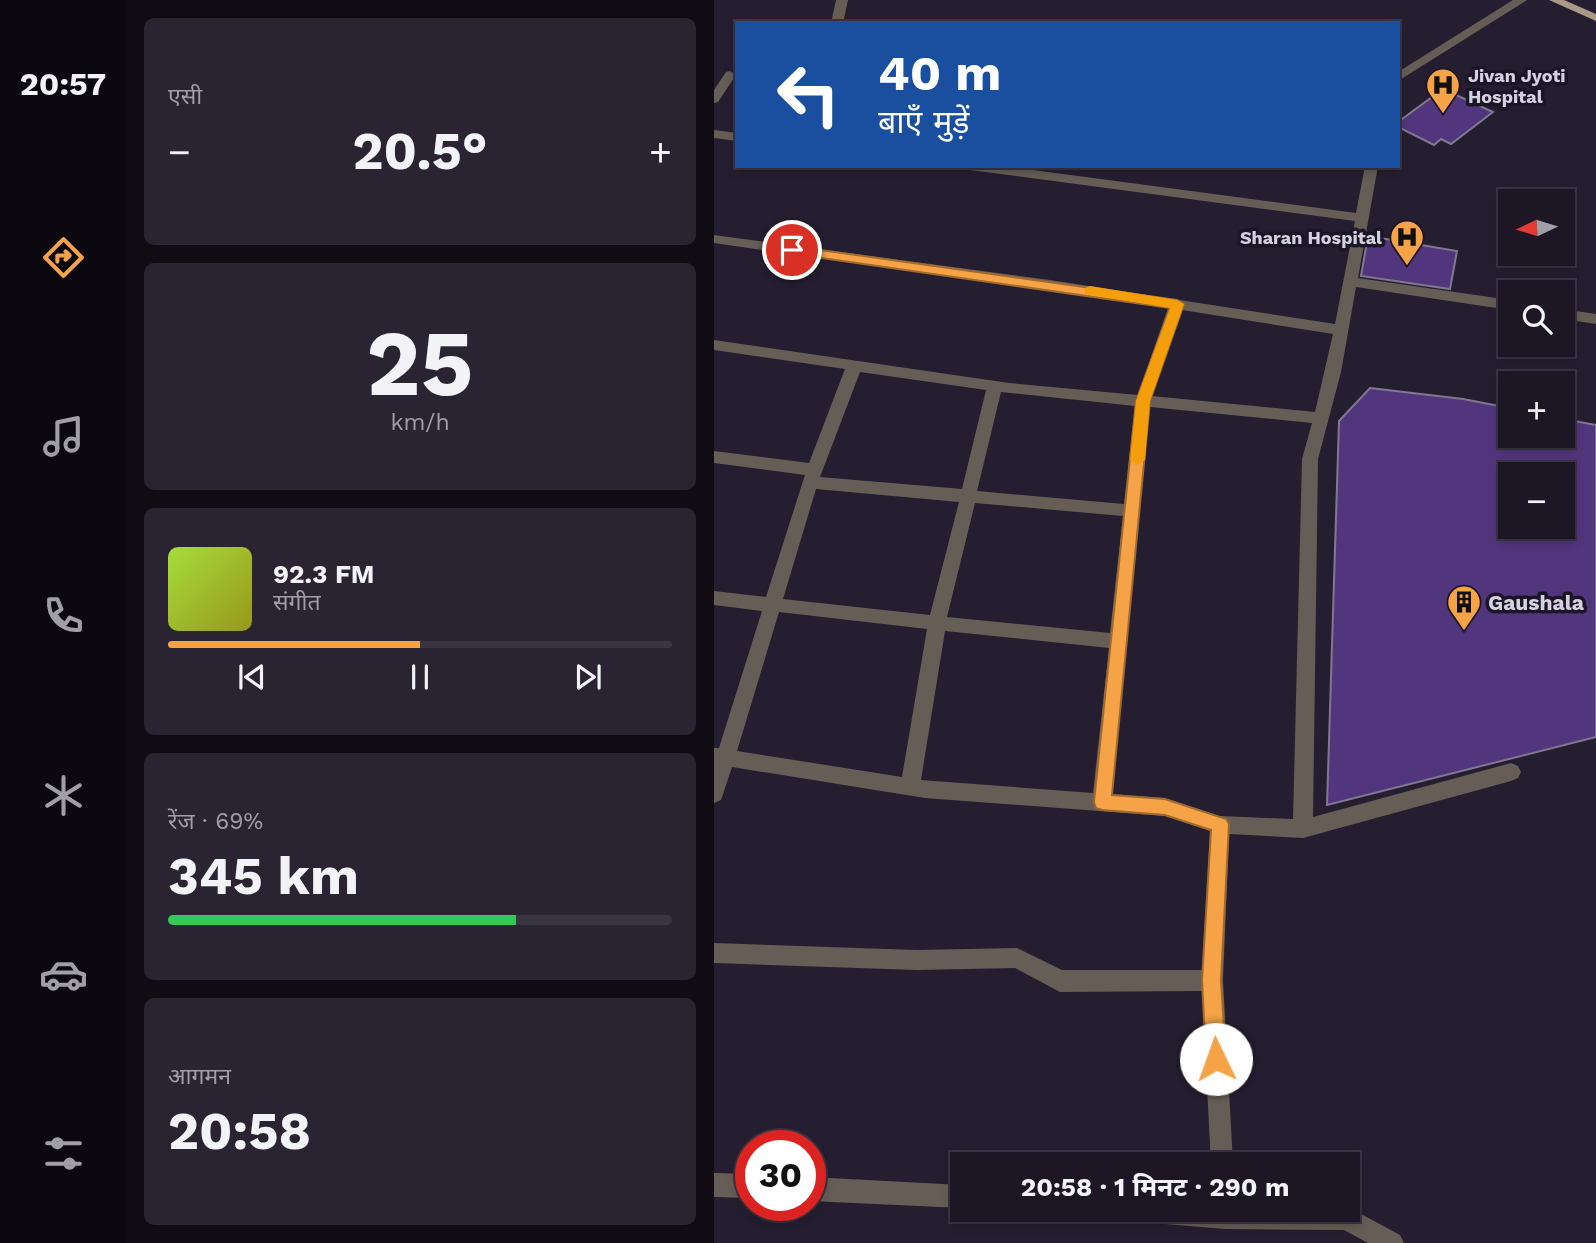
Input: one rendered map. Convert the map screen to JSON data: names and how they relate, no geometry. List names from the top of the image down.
{
  "places": {
    "hospital": ["Jivan Jyoti Hospital", "Sharan Hospital"],
    "building": ["Gaushala"]
  },
  "north": "left",
  "page": {
    "tabs": "20:57",
    "tile": [
      "एसी",
      ["25", "km/h"],
      ["रेंज · 69%", "345 km"],
      ["आगमन", "20:58"]
    ],
    "turn": ["40 m", "बाएँ मुड़ें"],
    "heat": ["−", "20.5°", "+"],
    "map_buttons": ["+", "−"],
    "song": ["92.3 FM", "संगीत"],
    "limit": "30",
    "trip": "20:58 · 1 मिनट · 290 m"
  }
}
